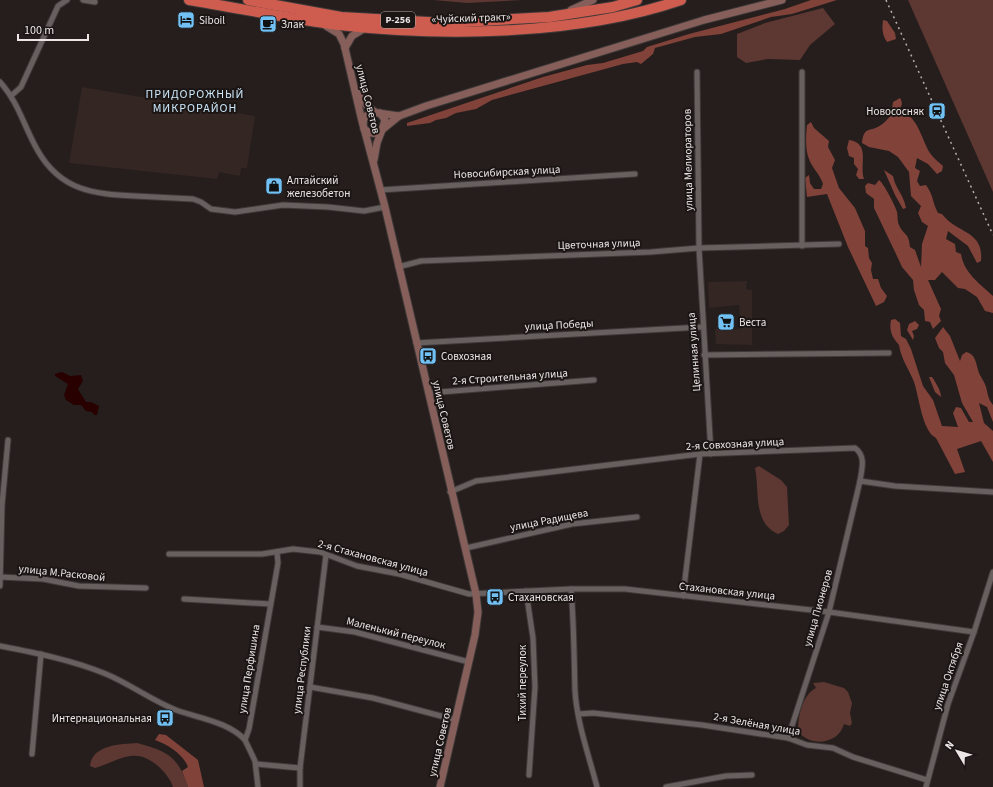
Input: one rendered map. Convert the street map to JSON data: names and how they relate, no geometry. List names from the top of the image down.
{
  "streets": {
    "highway": ["«Чуйский тракт»", "Р-256"],
    "street": [
      "улица Советов",
      "улица Мелиораторов",
      "Новосибирская улица",
      "Цветочная улица",
      "улица Победы",
      "Целинная улица",
      "2-я Строительная улица",
      "2-я Совхозная улица",
      "улица Радищева",
      "2-я Стахановская улица",
      "улица М.Расковой",
      "Стахановская улица",
      "улица Пионеров",
      "Маленький переулок",
      "улица Перфишина",
      "улица Республики",
      "улица Октября",
      "Тихий переулок",
      "2-я Зелёная улица"
    ]
  },
  "crossings": [
    ["«Чуйский тракт»", "улица Советов"],
    ["улица Советов", "Новосибирская улица"],
    ["улица Советов", "Цветочная улица"],
    ["улица Советов", "улица Победы"],
    ["улица Советов", "2-я Строительная улица"],
    ["улица Советов", "2-я Совхозная улица"],
    ["улица Советов", "улица Радищева"],
    ["улица Советов", "2-я Стахановская улица"],
    ["улица Советов", "Стахановская улица"],
    ["улица Советов", "Маленький переулок"],
    ["улица Мелиораторов", "Цветочная улица"],
    ["улица Мелиораторов", "Целинная улица"],
    ["Цветочная улица", "Целинная улица"],
    ["улица Победы", "Целинная улица"],
    ["Целинная улица", "2-я Совхозная улица"],
    ["2-я Совхозная улица", "улица Пионеров"],
    ["2-я Стахановская улица", "Стахановская улица"],
    ["2-я Стахановская улица", "улица Перфишина"],
    ["2-я Стахановская улица", "улица Республики"],
    ["Стахановская улица", "улица Пионеров"],
    ["Стахановская улица", "улица Октября"],
    ["Стахановская улица", "Тихий переулок"],
    ["улица Пионеров", "2-я Зелёная улица"],
    ["Маленький переулок", "улица Республики"],
    ["улица Октября", "2-я Зелёная улица"]
  ],
  "districts": ["ПРИДОРОЖНЫЙ МИКРОРАЙОН"],
  "places": {
    "hotel": ["Siboil"],
    "cafe": ["Злак"],
    "station": ["Новососняк"],
    "shop": ["Алтайский железобетон"],
    "supermarket": ["Веста"],
    "bus stop": ["Совхозная", "Стахановская", "Интернациональная"]
  },
  "scale_bar": "100 m",
  "north": "top left"
}
